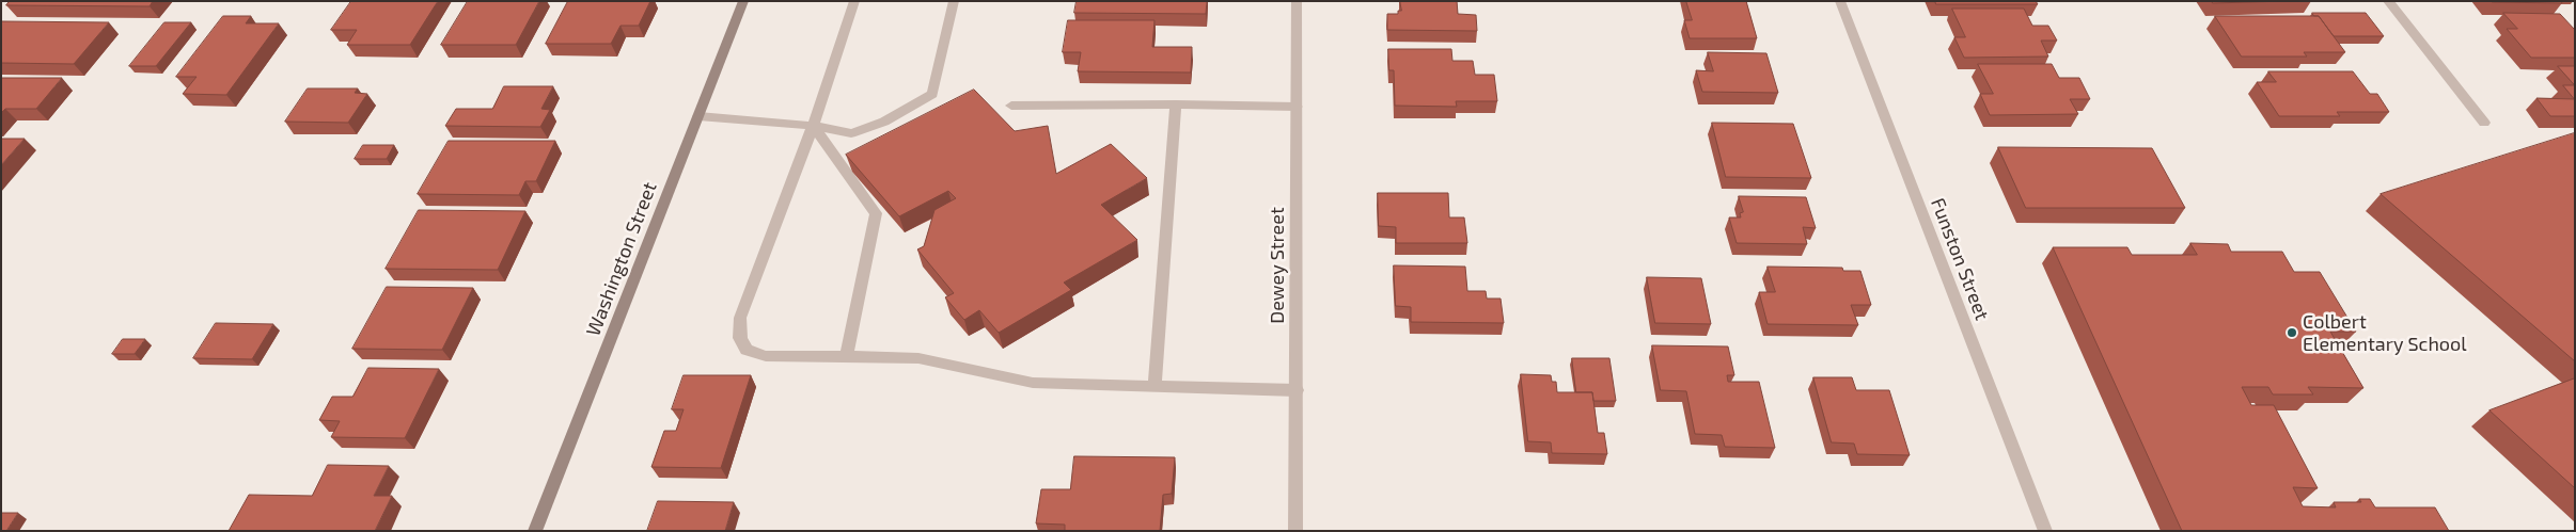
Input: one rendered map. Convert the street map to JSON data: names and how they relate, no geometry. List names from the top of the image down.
{
  "streets": {
    "street": ["Washington Street", "Funston Street", "Dewey Street"]
  },
  "places": ["Colbert Elementary School"]
}
